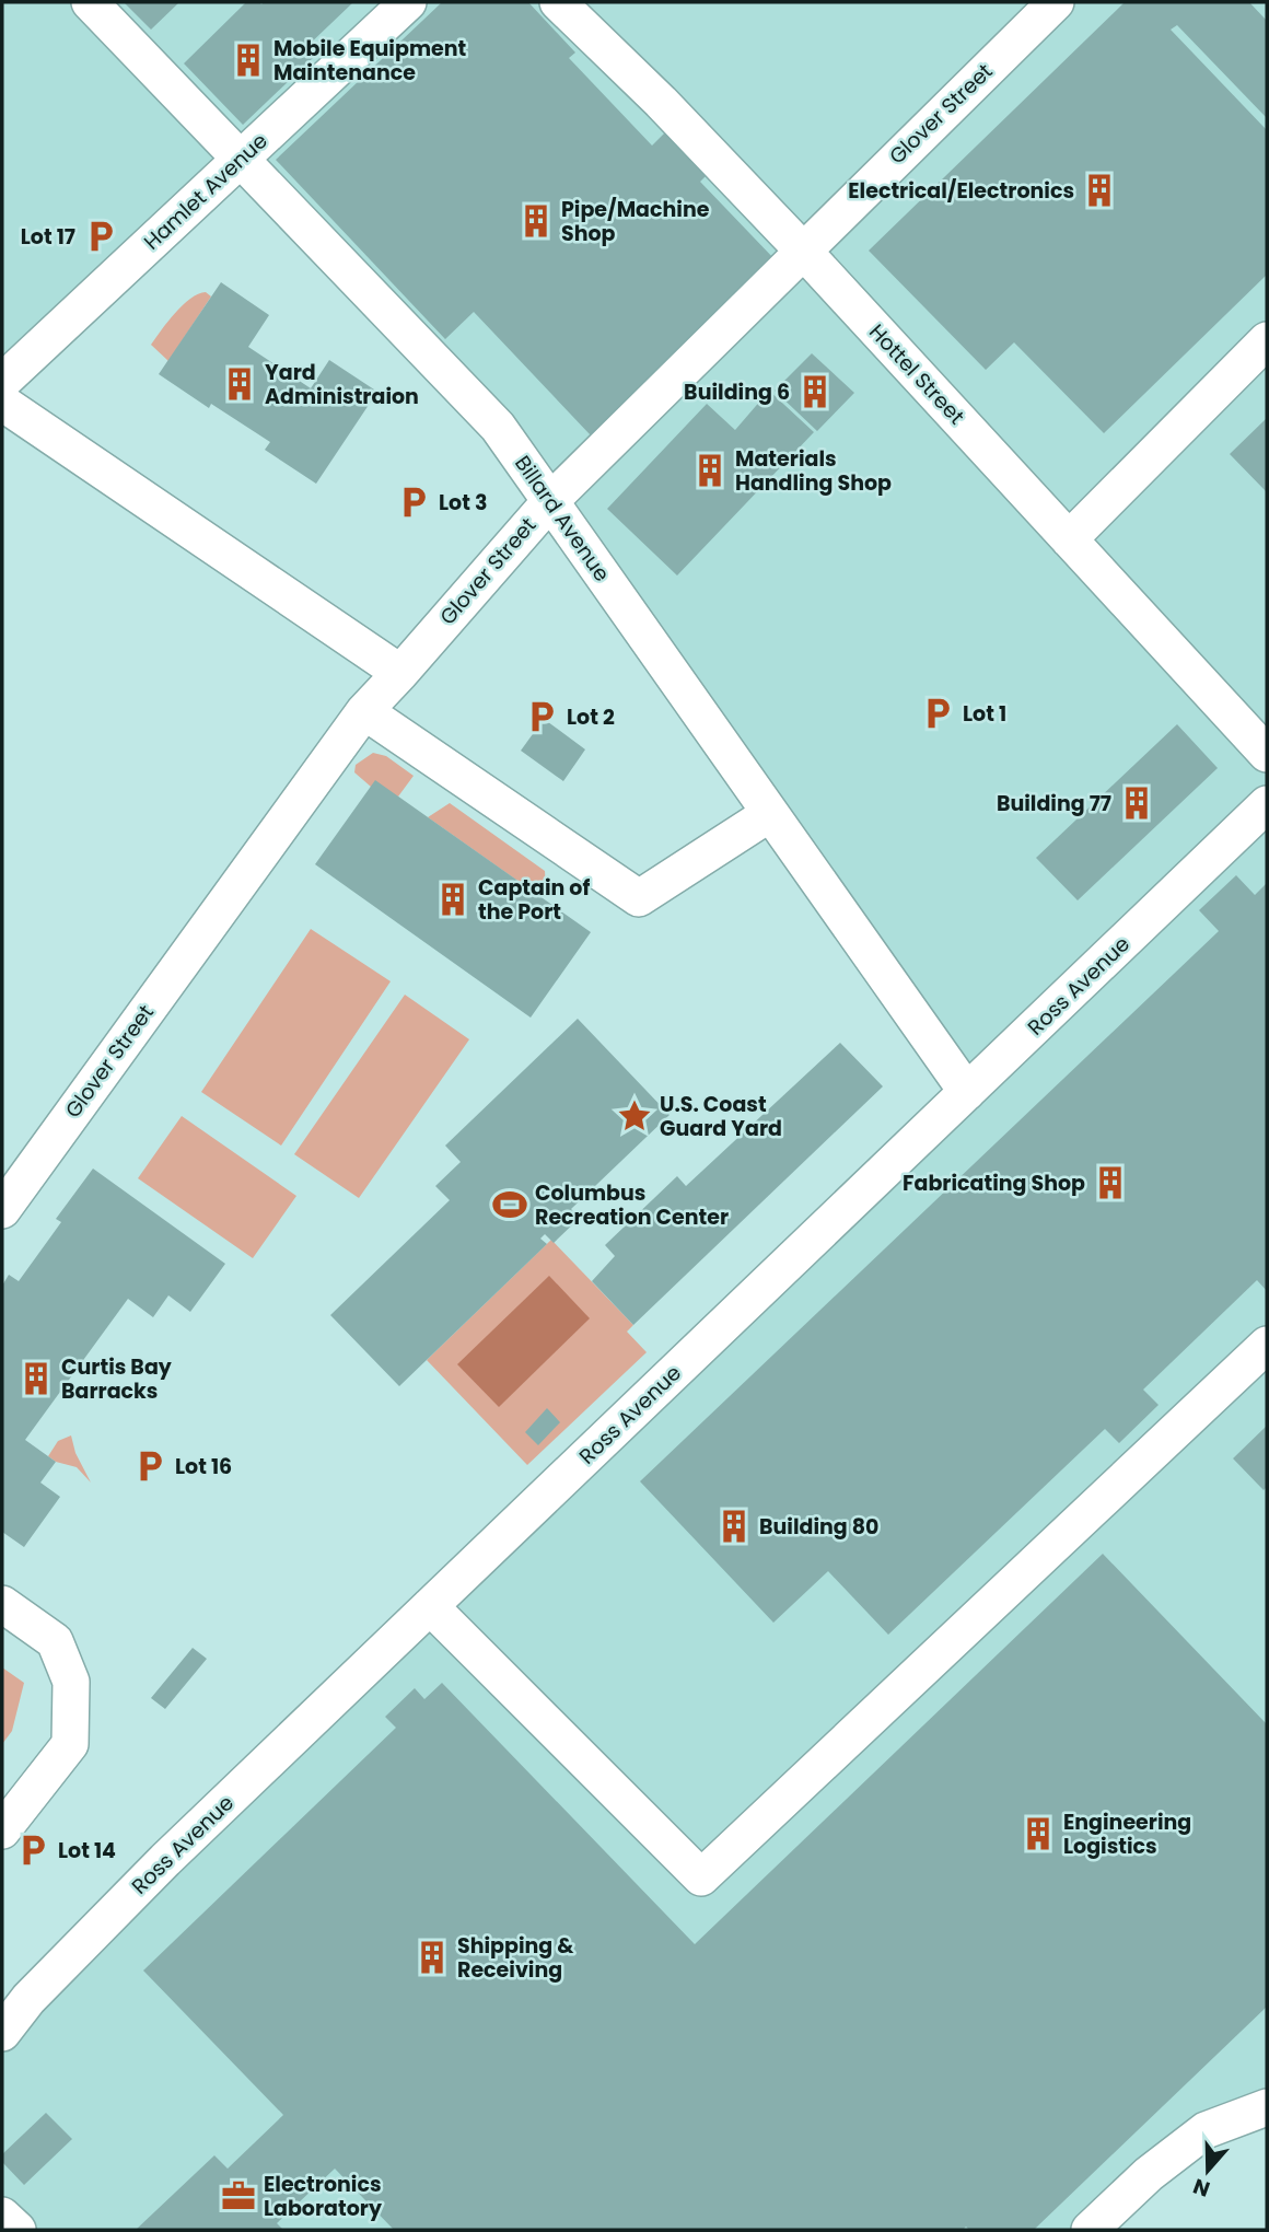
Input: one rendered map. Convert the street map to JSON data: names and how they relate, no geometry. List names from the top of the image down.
{
  "streets": {
    "street": [
      "Glover Street",
      "Hamlet Avenue",
      "Hottel Street",
      "Billard Avenue",
      "Ross Avenue"
    ]
  },
  "crossings": [
    ["Glover Street", "Hottel Street"],
    ["Glover Street", "Billard Avenue"],
    ["Hamlet Avenue", "Billard Avenue"],
    ["Billard Avenue", "Ross Avenue"]
  ],
  "places": {
    "building": [
      "Mobile Equipment Maintenance",
      "Electrical/Electronics",
      "Pipe/Machine Shop",
      "Yard Administraion",
      "Building 6",
      "Materials Handling Shop",
      "Building 77",
      "Captain of the Port",
      "Fabricating Shop",
      "Curtis Bay Barracks",
      "Building 80",
      "Engineering Logistics",
      "Shipping & Receiving"
    ],
    "parking": [
      "Lot 17",
      "Lot 3",
      "Lot 1",
      "Lot 2",
      "Lot 16",
      "Lot 14"
    ],
    "place": ["U.S. Coast Guard Yard"],
    "sports": ["Columbus Recreation Center"],
    "office": ["Electronics Laboratory"]
  },
  "north": "bottom"
}
